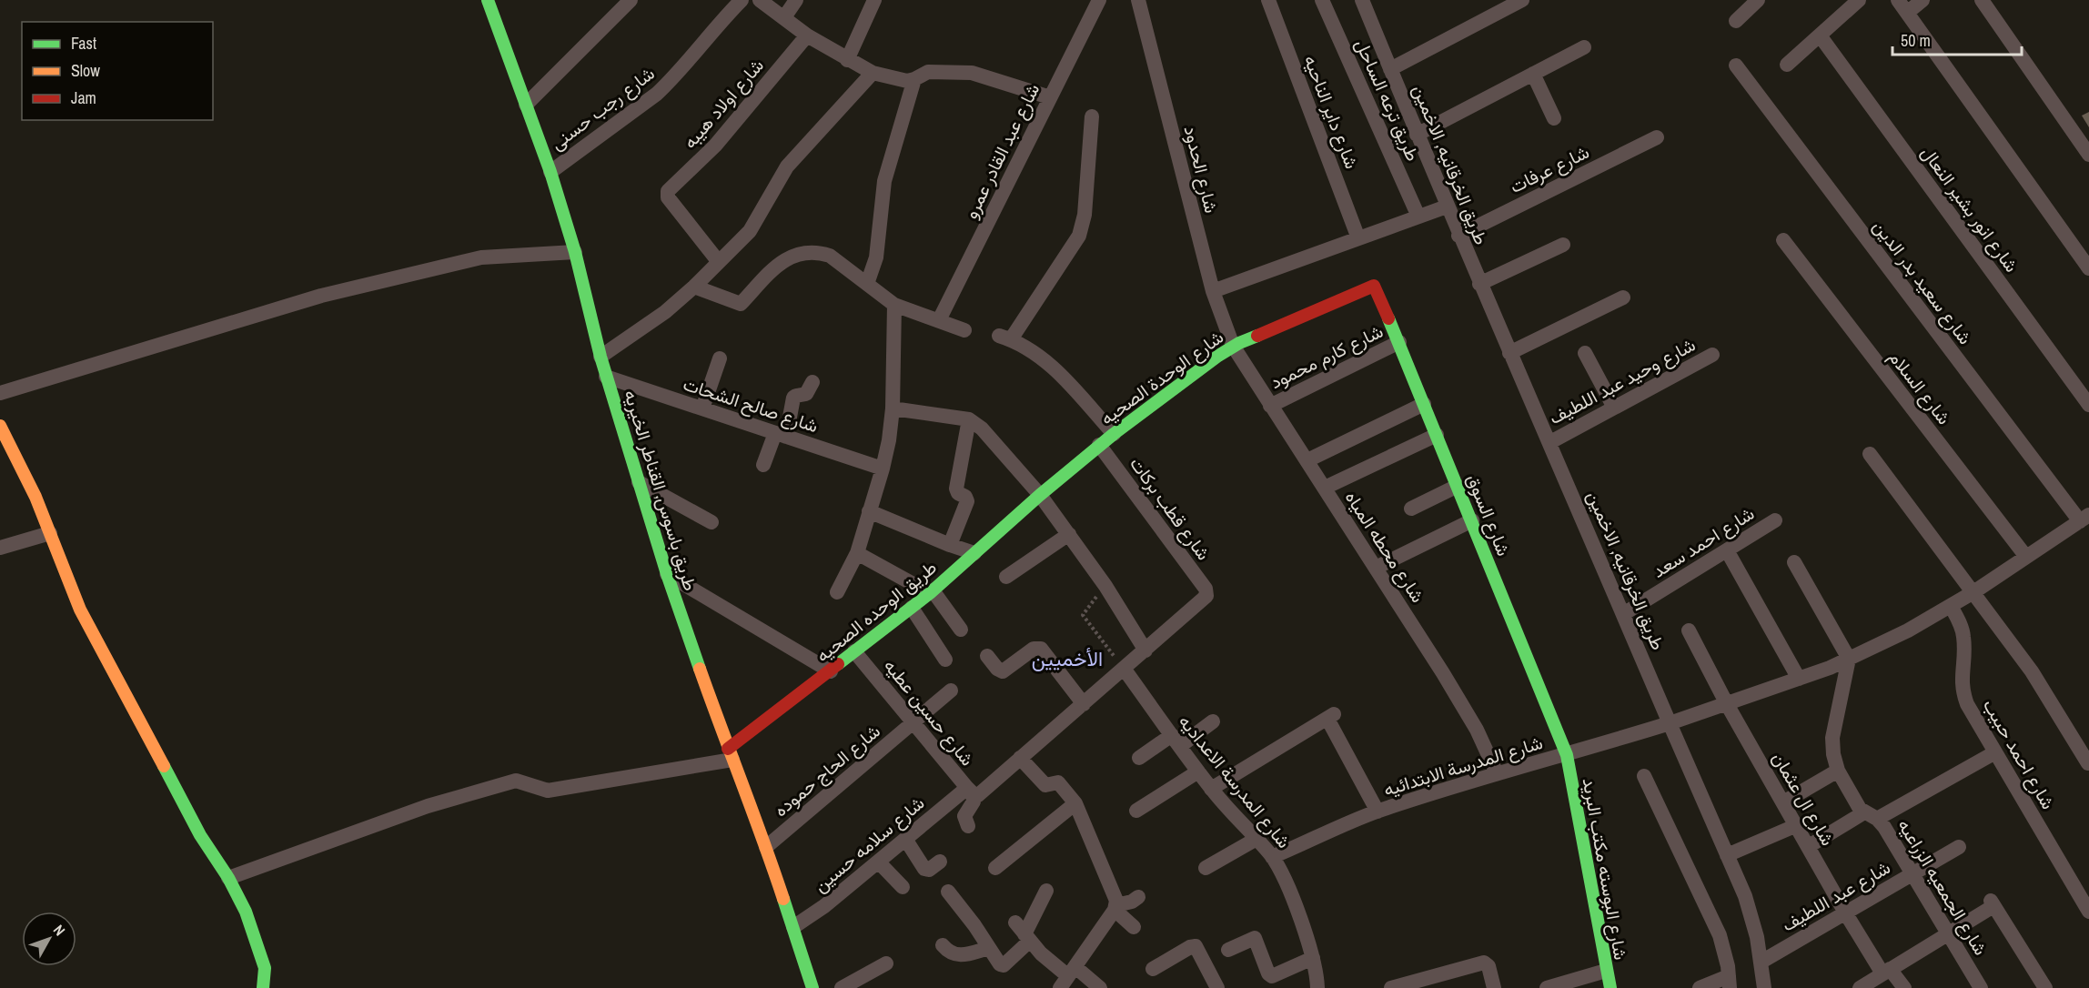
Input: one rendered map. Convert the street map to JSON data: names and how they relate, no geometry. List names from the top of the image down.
{
  "streets": {
    "street": [
      "طريق ترعه الساحل",
      "شارع اولاد هيبه",
      "شارع رجب حسنى",
      "شارع داير الناحيه",
      "شارع عبد القادر عمرو",
      "طريق الخرقانيه, الاخمين",
      "شارع الحدود",
      "شارع عرفات",
      "شارع انور بشير النعال",
      "شارع سعيد بدر الدين",
      "شارع كارم محمود",
      "شارع الوحدة الصحيه",
      "شارع وحيد عبد اللطيف",
      "شارع السلام",
      "شارع صالح الشحات",
      "طريق باسوس, القناطر الخيريه",
      "شارع قطب بركات",
      "شارع السوق",
      "شارع احمد سعد",
      "شارع محطه المياه",
      "طريق الوحده الصحيه",
      "شارع حسين عطيه",
      "شارع احمد حبيب",
      "شارع المدرسة الابتدائيه",
      "شارع الحاج حموده",
      "شارع المدرسة الاعداديه",
      "شارع ال عثمان",
      "شارع سلامه حسين",
      "شارع البوسته مكتب البريد",
      "شارع الجمعيه الزراعيه",
      "شارع عبد اللطيف"
    ]
  },
  "crossings": [
    ["شارع رجب حسنى", "طريق باسوس, القناطر الخيريه"],
    ["طريق الخرقانيه, الاخمين", "شارع عرفات"],
    ["طريق الخرقانيه, الاخمين", "شارع وحيد عبد اللطيف"],
    ["طريق الخرقانيه, الاخمين", "شارع احمد سعد"],
    ["طريق الخرقانيه, الاخمين", "شارع المدرسة الابتدائيه"],
    ["طريق الخرقانيه, الاخمين", "شارع عبد اللطيف"],
    ["شارع الحدود", "شارع الوحدة الصحيه"],
    ["شارع الحدود", "شارع محطه المياه"],
    ["شارع كارم محمود", "شارع السوق"],
    ["شارع كارم محمود", "شارع محطه المياه"],
    ["شارع الوحدة الصحيه", "شارع قطب بركات"],
    ["شارع الوحدة الصحيه", "شارع السوق"],
    ["شارع الوحدة الصحيه", "شارع محطه المياه"],
    ["شارع الوحدة الصحيه", "طريق الوحده الصحيه"],
    ["شارع صالح الشحات", "طريق باسوس, القناطر الخيريه"],
    ["طريق باسوس, القناطر الخيريه", "طريق الوحده الصحيه"],
    ["طريق باسوس, القناطر الخيريه", "شارع الحاج حموده"],
    ["طريق باسوس, القناطر الخيريه", "شارع سلامه حسين"],
    ["شارع قطب بركات", "شارع سلامه حسين"],
    ["شارع السوق", "شارع المدرسة الابتدائيه"],
    ["شارع السوق", "شارع البوسته مكتب البريد"],
    ["شارع محطه المياه", "شارع المدرسة الابتدائيه"],
    ["طريق الوحده الصحيه", "شارع حسين عطيه"],
    ["شارع حسين عطيه", "شارع الحاج حموده"],
    ["شارع حسين عطيه", "شارع سلامه حسين"],
    ["شارع المدرسة الابتدائيه", "شارع المدرسة الاعداديه"],
    ["شارع المدرسة الابتدائيه", "شارع البوسته مكتب البريد"],
    ["شارع المدرسة الاعداديه", "شارع سلامه حسين"],
    ["شارع ال عثمان", "شارع عبد اللطيف"],
    ["شارع الجمعيه الزراعيه", "شارع عبد اللطيف"]
  ],
  "districts": ["الأخميين"],
  "legend": ["Fast", "Slow", "Jam"],
  "scale_bar": "50 m",
  "north": "top right"
}
